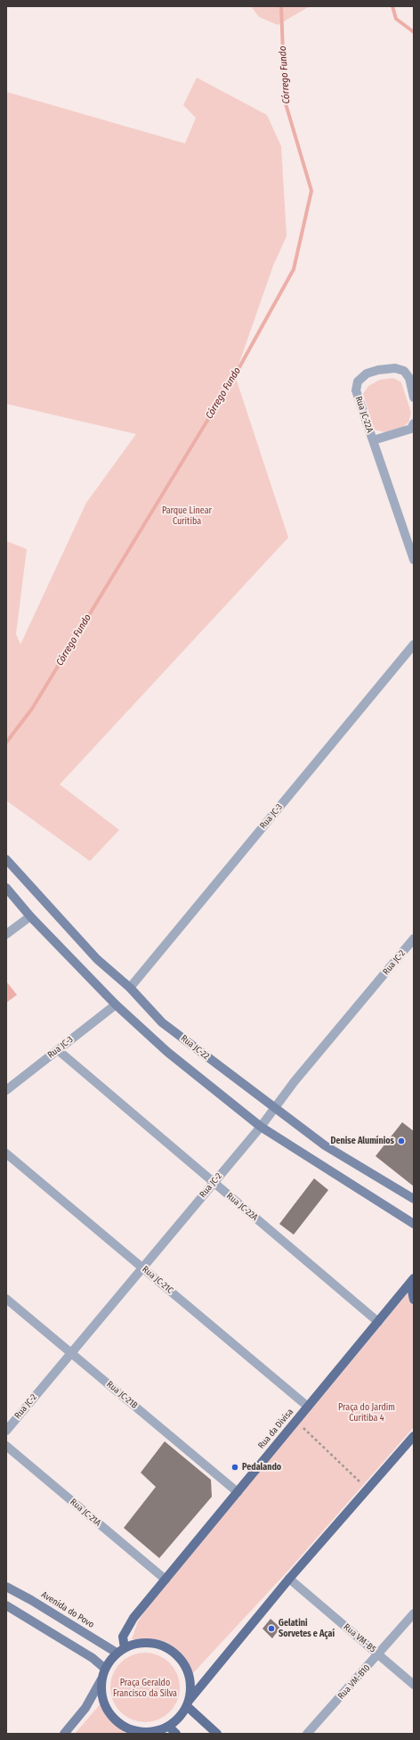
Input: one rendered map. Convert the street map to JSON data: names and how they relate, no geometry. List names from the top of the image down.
{
  "streets": {
    "main road": ["Rua JC-22", "Rua da Divisa", "Avenida do Povo"],
    "street": [
      "Rua JC-22A",
      "Rua JC-3",
      "Rua JC-2",
      "Rua JC-21C",
      "Rua JC-21B",
      "Rua JC-21A",
      "Rua VM-B5",
      "Rua VM-B10"
    ]
  },
  "crossings": [
    ["Rua JC-22A", "Rua JC-3"],
    ["Rua JC-22A", "Rua JC-2"],
    ["Rua JC-22A", "Rua da Divisa"],
    ["Rua JC-3", "Rua JC-22"],
    ["Rua JC-2", "Rua JC-22"],
    ["Rua JC-2", "Rua JC-21C"],
    ["Rua JC-2", "Rua JC-21B"],
    ["Rua JC-21C", "Rua da Divisa"],
    ["Rua JC-21B", "Rua da Divisa"],
    ["Rua da Divisa", "Rua JC-21A"],
    ["Rua da Divisa", "Avenida do Povo"],
    ["Rua VM-B5", "Rua VM-B10"]
  ],
  "water": ["Córrego Fundo"],
  "parks": ["Parque Linear Curitiba", "Praça do Jardim Curitiba 4", "Praça Geraldo Francisco da Silva"],
  "places": ["Denise Alumínios", "Pedalando", "Gelatini Sorvetes e Açaí"]
}
